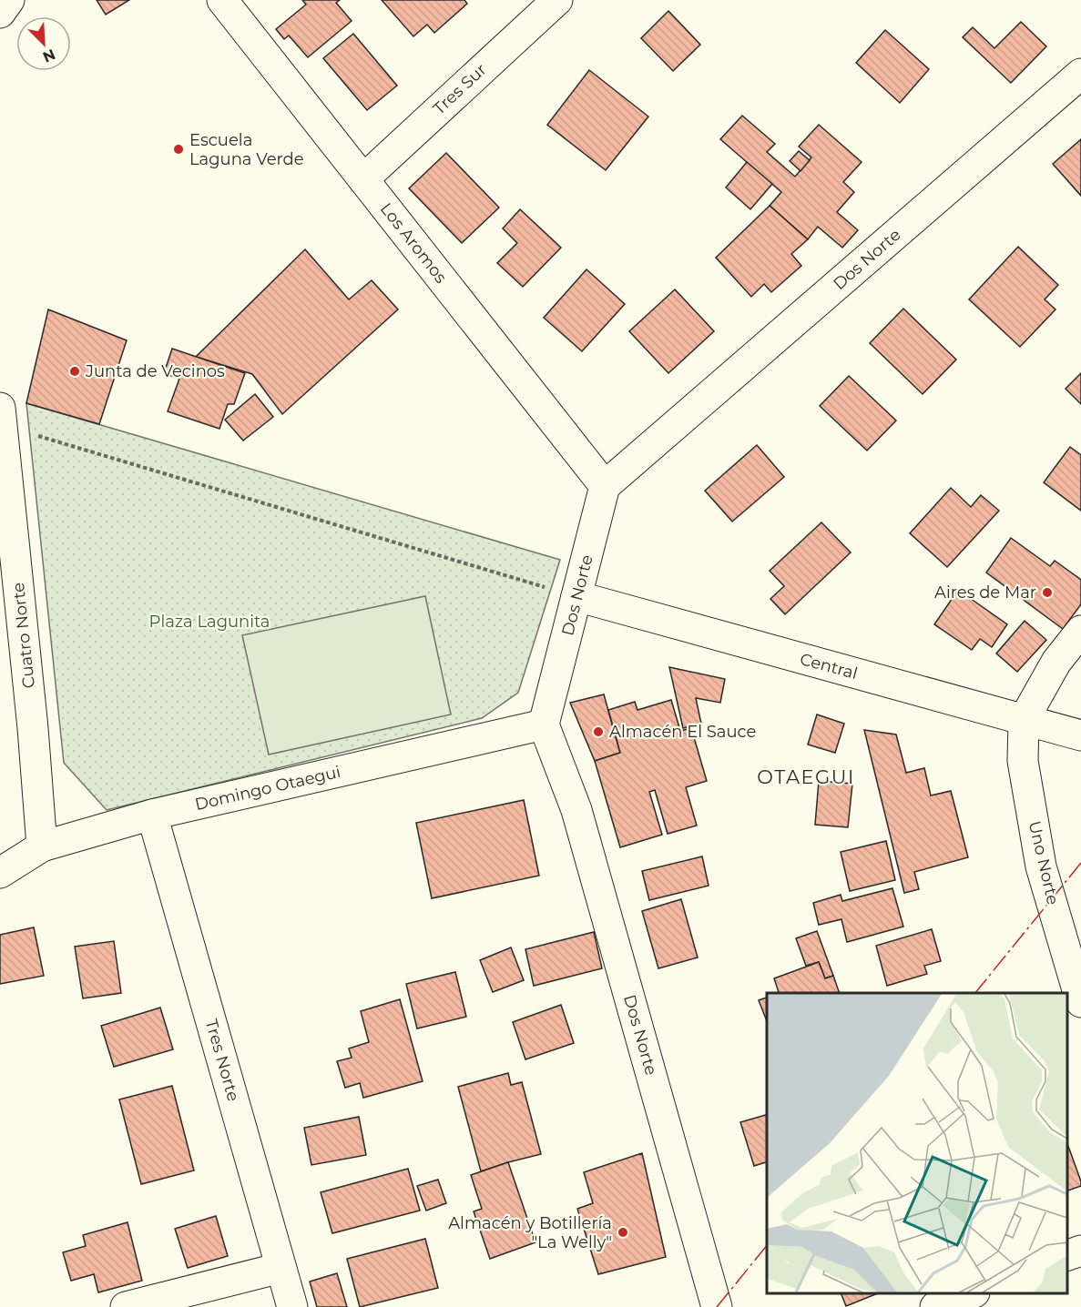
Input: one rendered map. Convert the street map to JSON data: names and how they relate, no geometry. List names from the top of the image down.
{
  "streets": {
    "street": [
      "Tres Sur",
      "Los Aromos",
      "Dos Norte",
      "Cuatro Norte",
      "Central",
      "Domingo Otaegui",
      "Uno Norte",
      "Tres Norte"
    ]
  },
  "crossings": [
    ["Tres Sur", "Los Aromos"],
    ["Los Aromos", "Dos Norte"],
    ["Dos Norte", "Central"],
    ["Dos Norte", "Domingo Otaegui"],
    ["Cuatro Norte", "Domingo Otaegui"],
    ["Central", "Uno Norte"],
    ["Domingo Otaegui", "Tres Norte"]
  ],
  "districts": ["OTAEGUI"],
  "parks": ["Plaza Lagunita"],
  "places": [
    "Escuela Laguna Verde",
    "Junta de Vecinos",
    "Aires de Mar",
    "Almacén El Sauce",
    "Almacén y Botillería \"La Welly\""
  ],
  "north": "bottom right"
}
